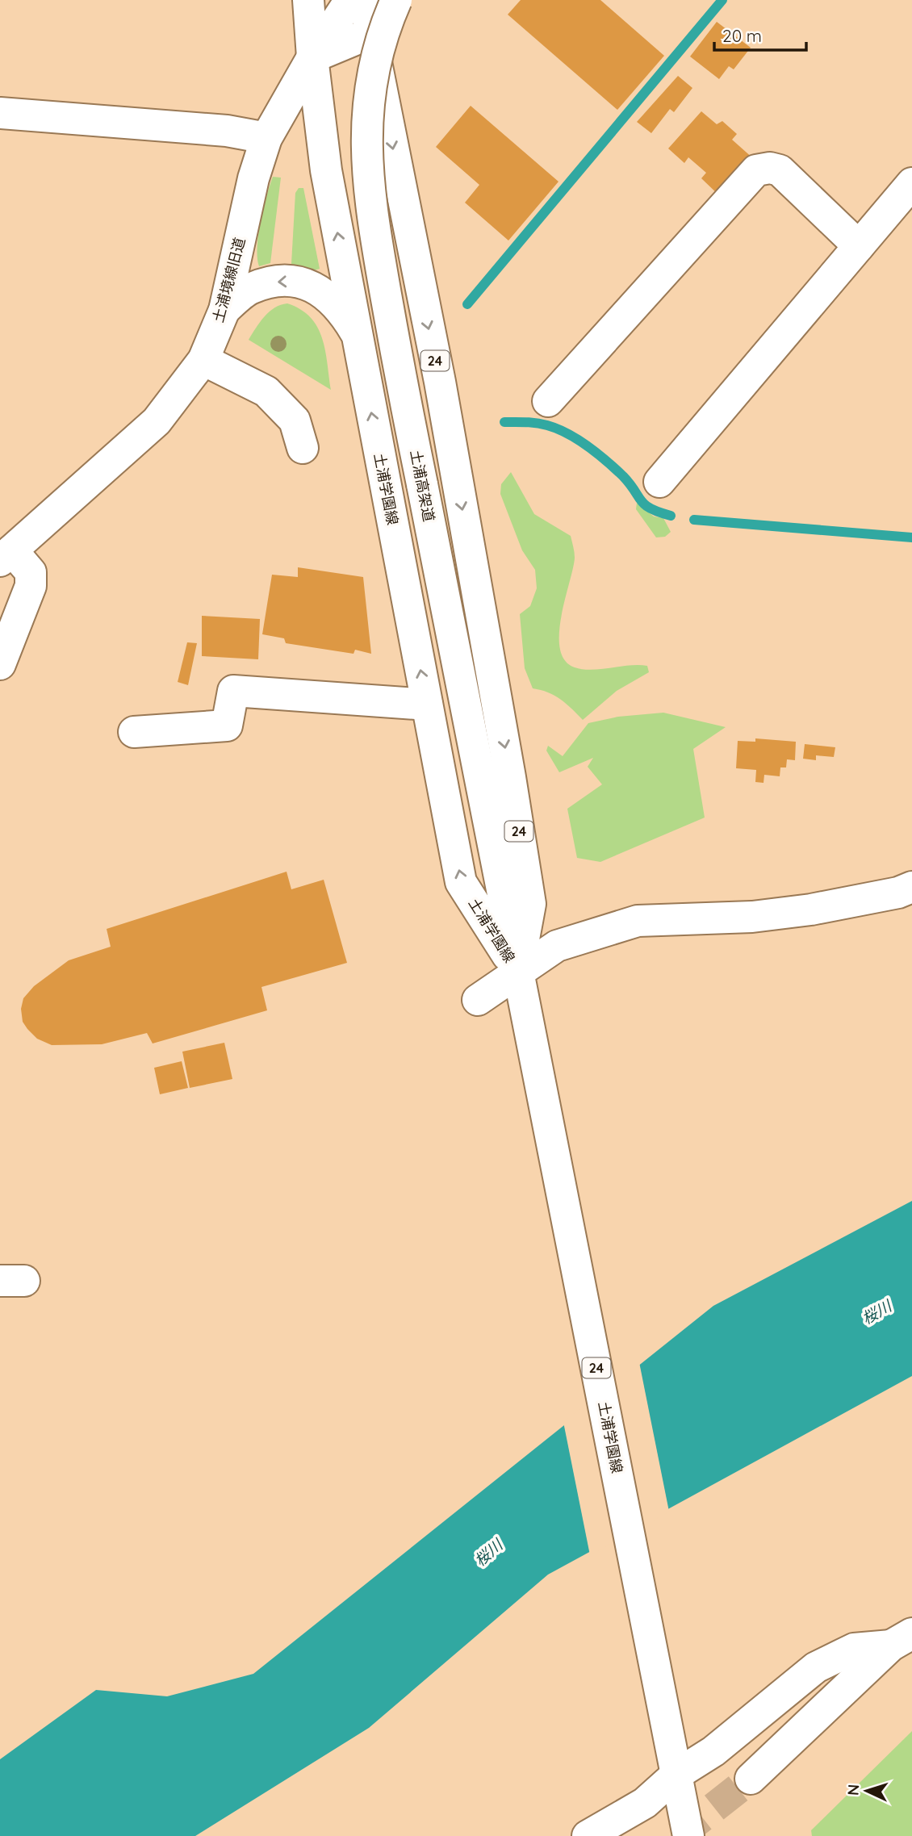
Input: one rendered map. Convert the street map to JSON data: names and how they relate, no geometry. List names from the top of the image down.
{
  "streets": {
    "main road": [
      "土浦境線旧道",
      "24",
      "土浦高架道",
      "土浦学園線"
    ]
  },
  "crossings": [
    ["土浦境線旧道", "土浦学園線"],
    ["24", "土浦高架道"],
    ["24", "土浦学園線"],
    ["土浦高架道", "土浦学園線"]
  ],
  "water": ["桜川"],
  "scale_bar": "20 m",
  "north": "left"
}
